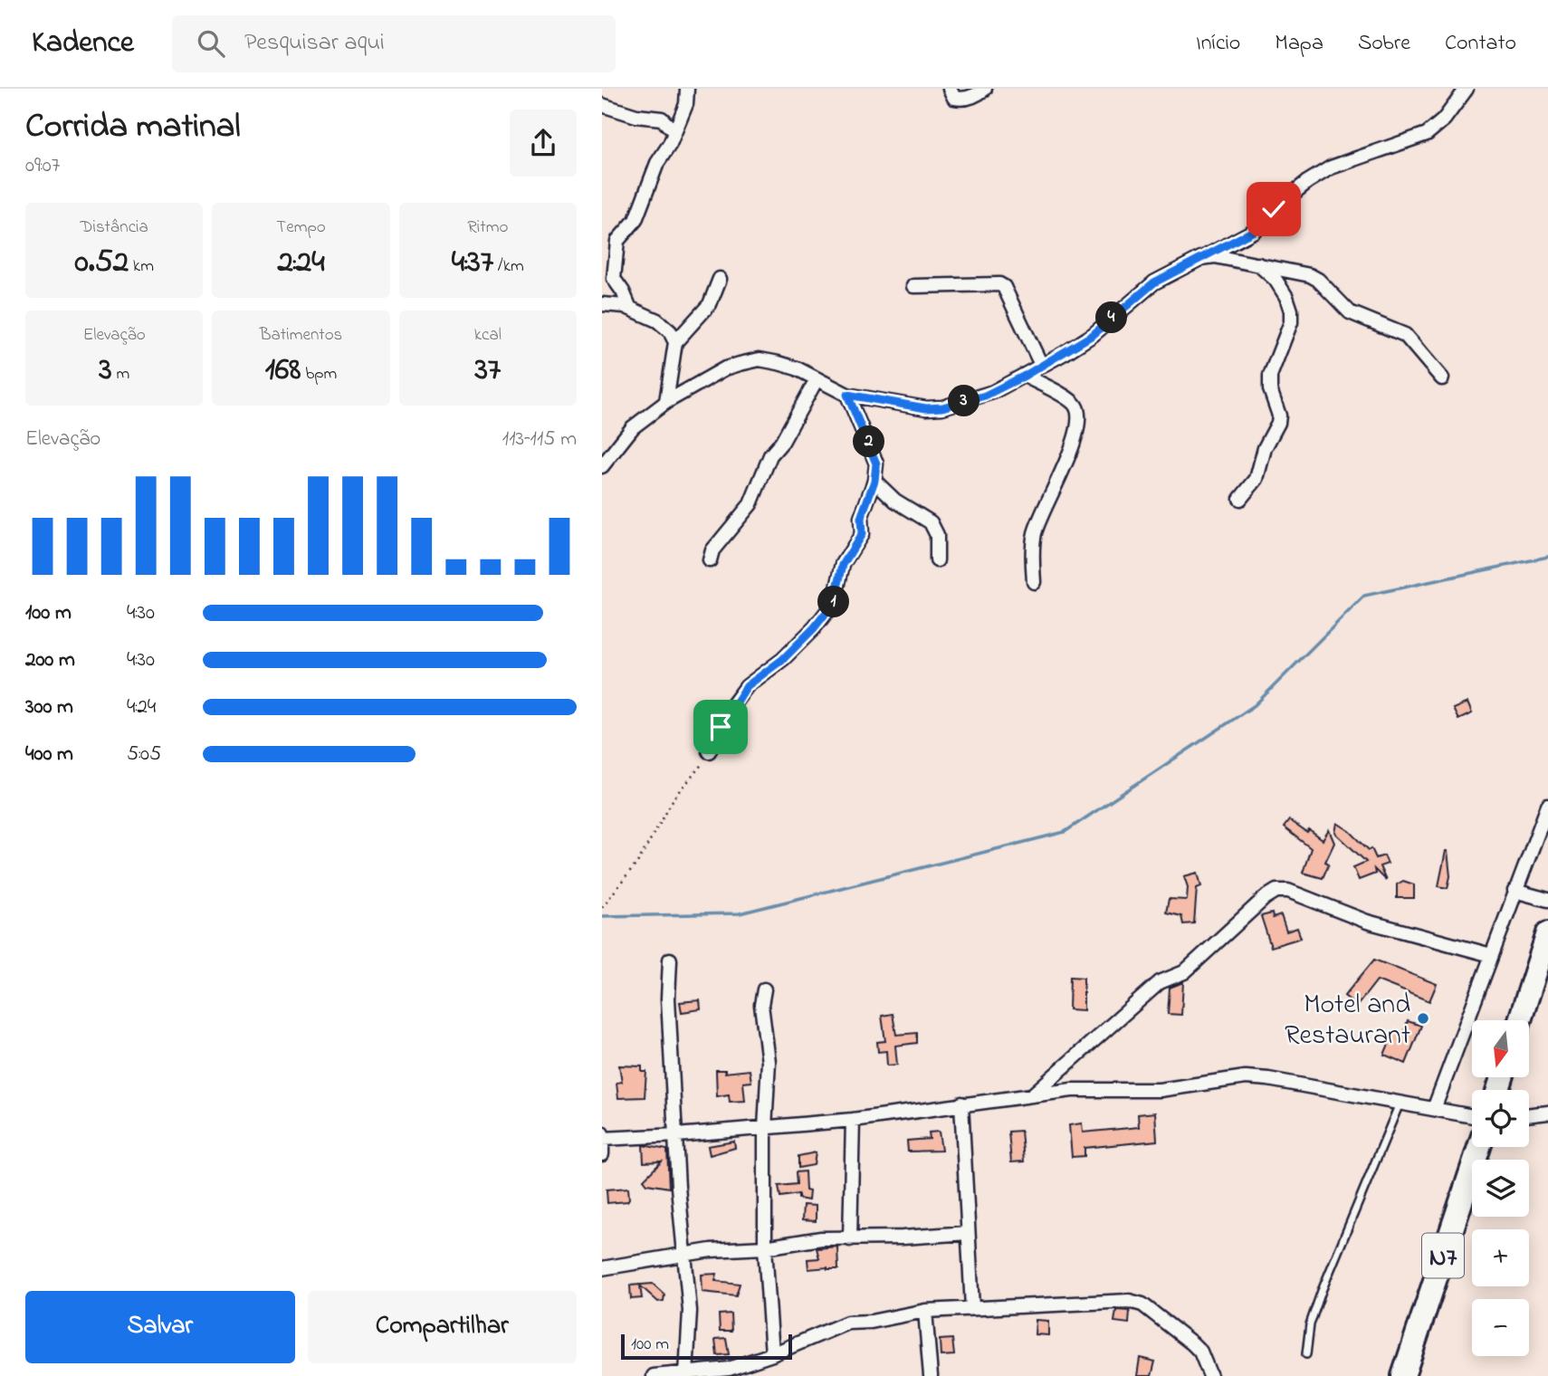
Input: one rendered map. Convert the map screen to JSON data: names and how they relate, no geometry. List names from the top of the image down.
{
  "streets": {
    "highway": ["N7"]
  },
  "places": ["Motel and Restaurant"],
  "scale_bar": "100 m",
  "north": "bottom",
  "page": {
    "header": "Kadence",
    "search": "Pesquisar aqui",
    "nav": [
      "Início",
      "Mapa",
      "Sobre",
      "Contato"
    ],
    "heading": ["Corrida matinal", "09:07"],
    "stats": [
      ["Distância", "0.52 km"],
      ["Tempo", "2:24"],
      ["Ritmo", "4:37 /km"],
      ["Elevação", "3 m"],
      ["Batimentos", "168 bpm"],
      ["kcal", "37"]
    ],
    "pins": [
      "4",
      "3",
      "2",
      "1"
    ],
    "chart": ["Elevação", "113–115 m"],
    "list": [
      {
        "name": "100 m",
        "note": "4:30"
      },
      {
        "name": "200 m",
        "note": "4:30"
      },
      {
        "name": "300 m",
        "note": "4:24"
      },
      {
        "name": "400 m",
        "note": "5:05"
      }
    ],
    "map_buttons": ["+", "−"],
    "buttons": ["Salvar", "Compartilhar"],
    "scale": "100 m"
  }
}
